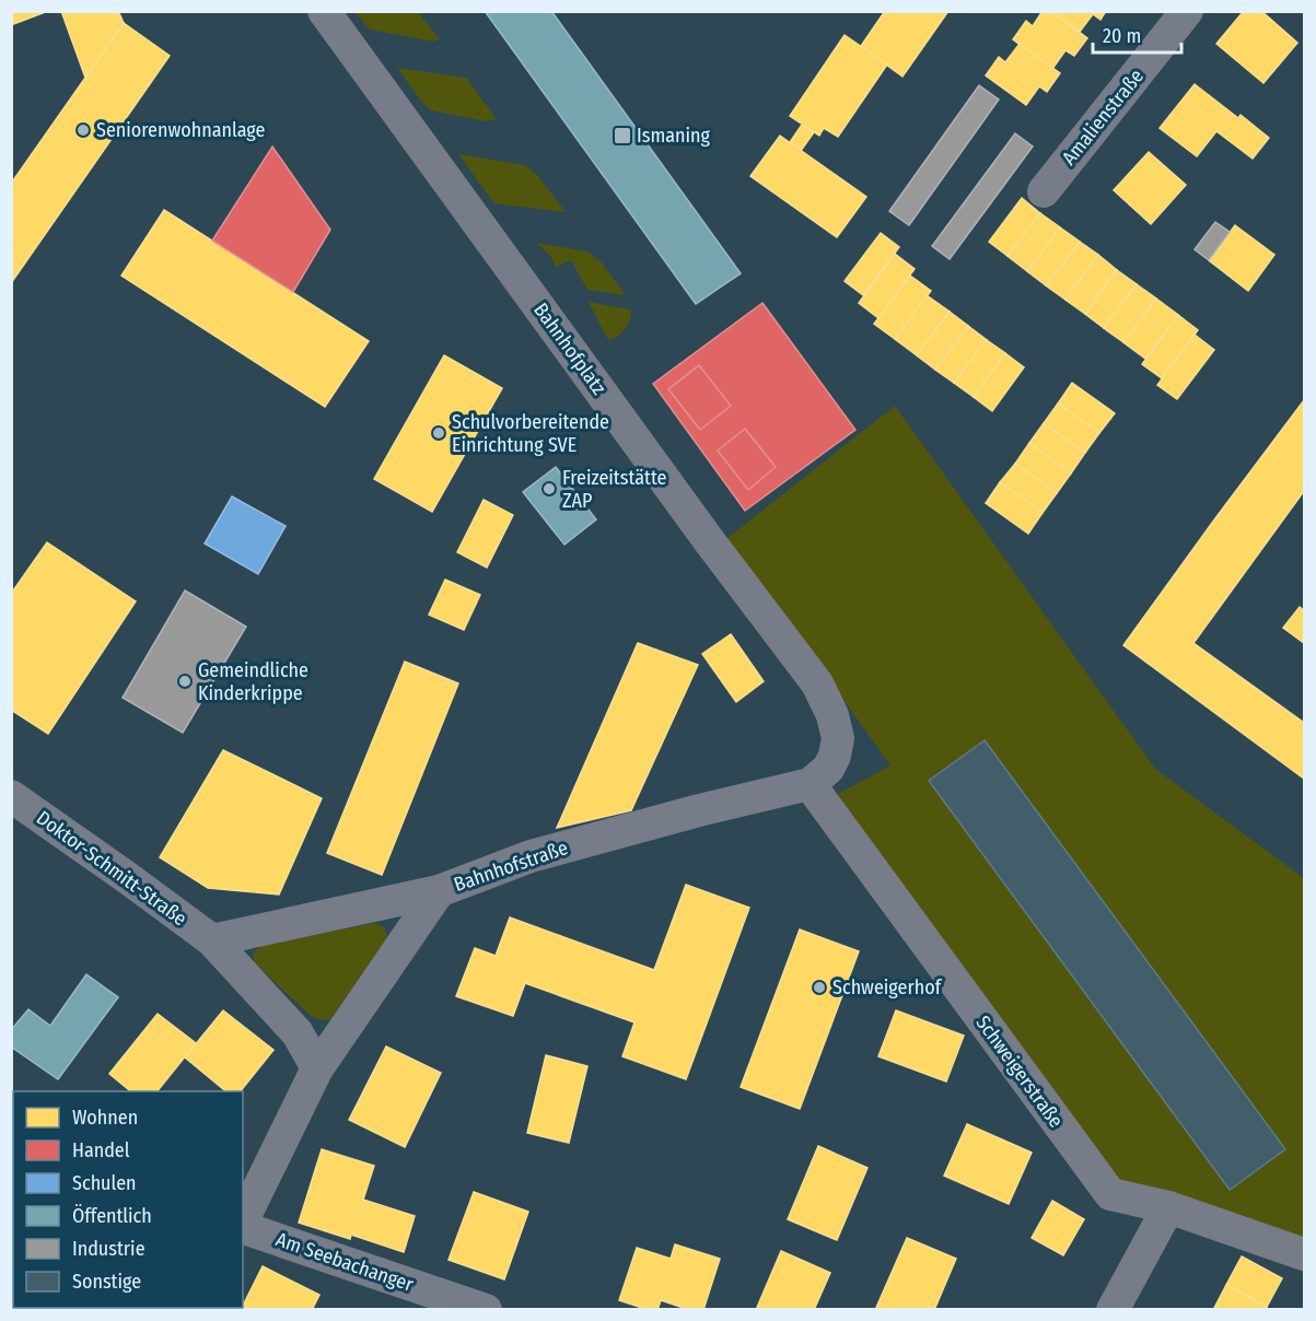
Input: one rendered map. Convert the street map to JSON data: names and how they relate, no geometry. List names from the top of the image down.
{
  "streets": {
    "street": [
      "Amalienstraße",
      "Bahnhofplatz",
      "Bahnhofstraße",
      "Doktor-Schmitt-Straße",
      "Schweigerstraße",
      "Am Seebachanger"
    ]
  },
  "crossings": [
    ["Bahnhofplatz", "Bahnhofstraße"],
    ["Bahnhofplatz", "Schweigerstraße"],
    ["Bahnhofstraße", "Doktor-Schmitt-Straße"],
    ["Bahnhofstraße", "Schweigerstraße"]
  ],
  "places": {
    "other": [
      "Seniorenwohnanlage",
      "Schulvorbereitende Einrichtung SVE",
      "Freizeitstätte ZAP",
      "Gemeindliche Kinderkrippe",
      "Schweigerhof"
    ],
    "transit": ["Ismaning"]
  },
  "legend": [
    "Wohnen",
    "Handel",
    "Schulen",
    "Öffentlich",
    "Industrie",
    "Sonstige"
  ],
  "scale_bar": "20 m"
}
